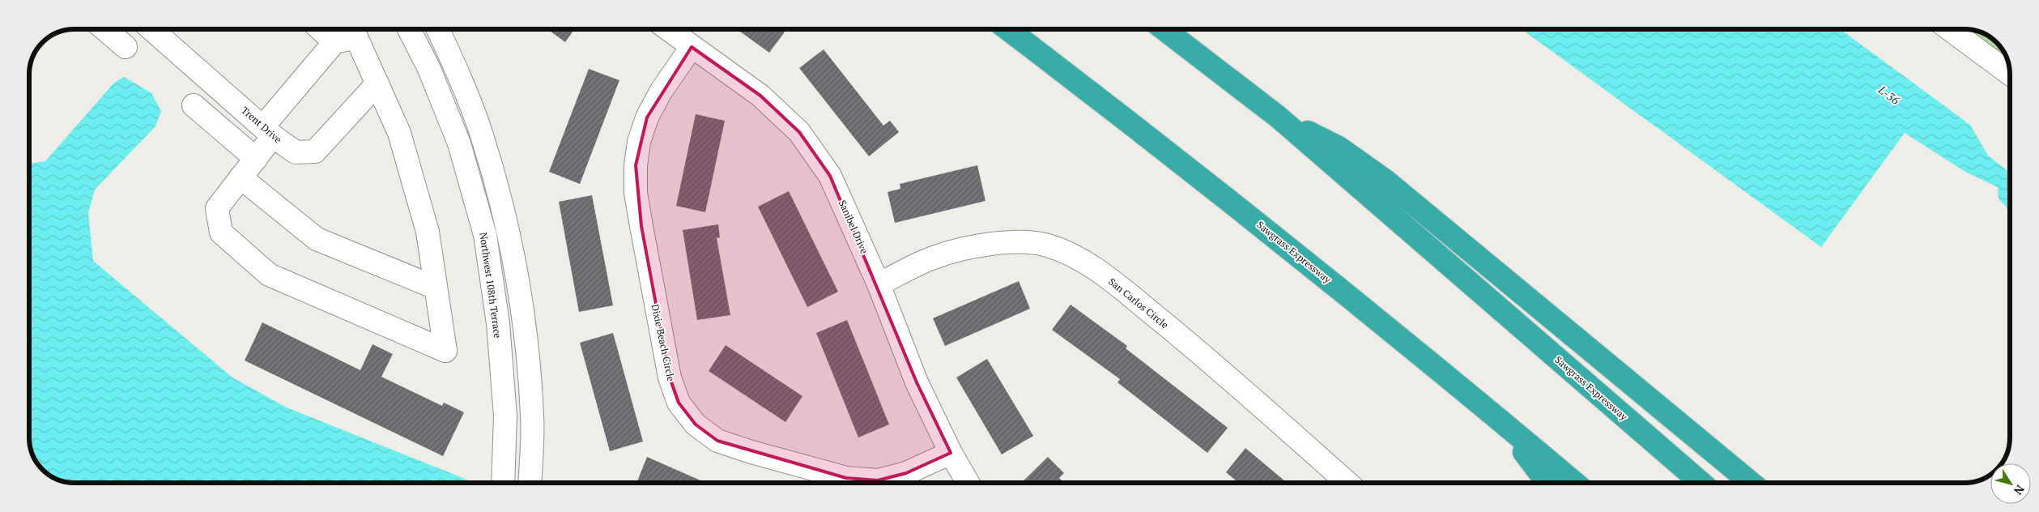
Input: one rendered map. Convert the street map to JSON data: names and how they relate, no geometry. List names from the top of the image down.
{
  "streets": {
    "highway": ["Sawgrass Expressway"],
    "street": [
      "Trent Drive",
      "Sanibel Drive",
      "Northwest 108th Terrace",
      "San Carlos Circle",
      "Dixie Beach Circle"
    ]
  },
  "crossings": [
    ["Sanibel Drive", "San Carlos Circle"],
    ["Sanibel Drive", "Dixie Beach Circle"]
  ],
  "water": ["L-36"],
  "north": "bottom right"
}
